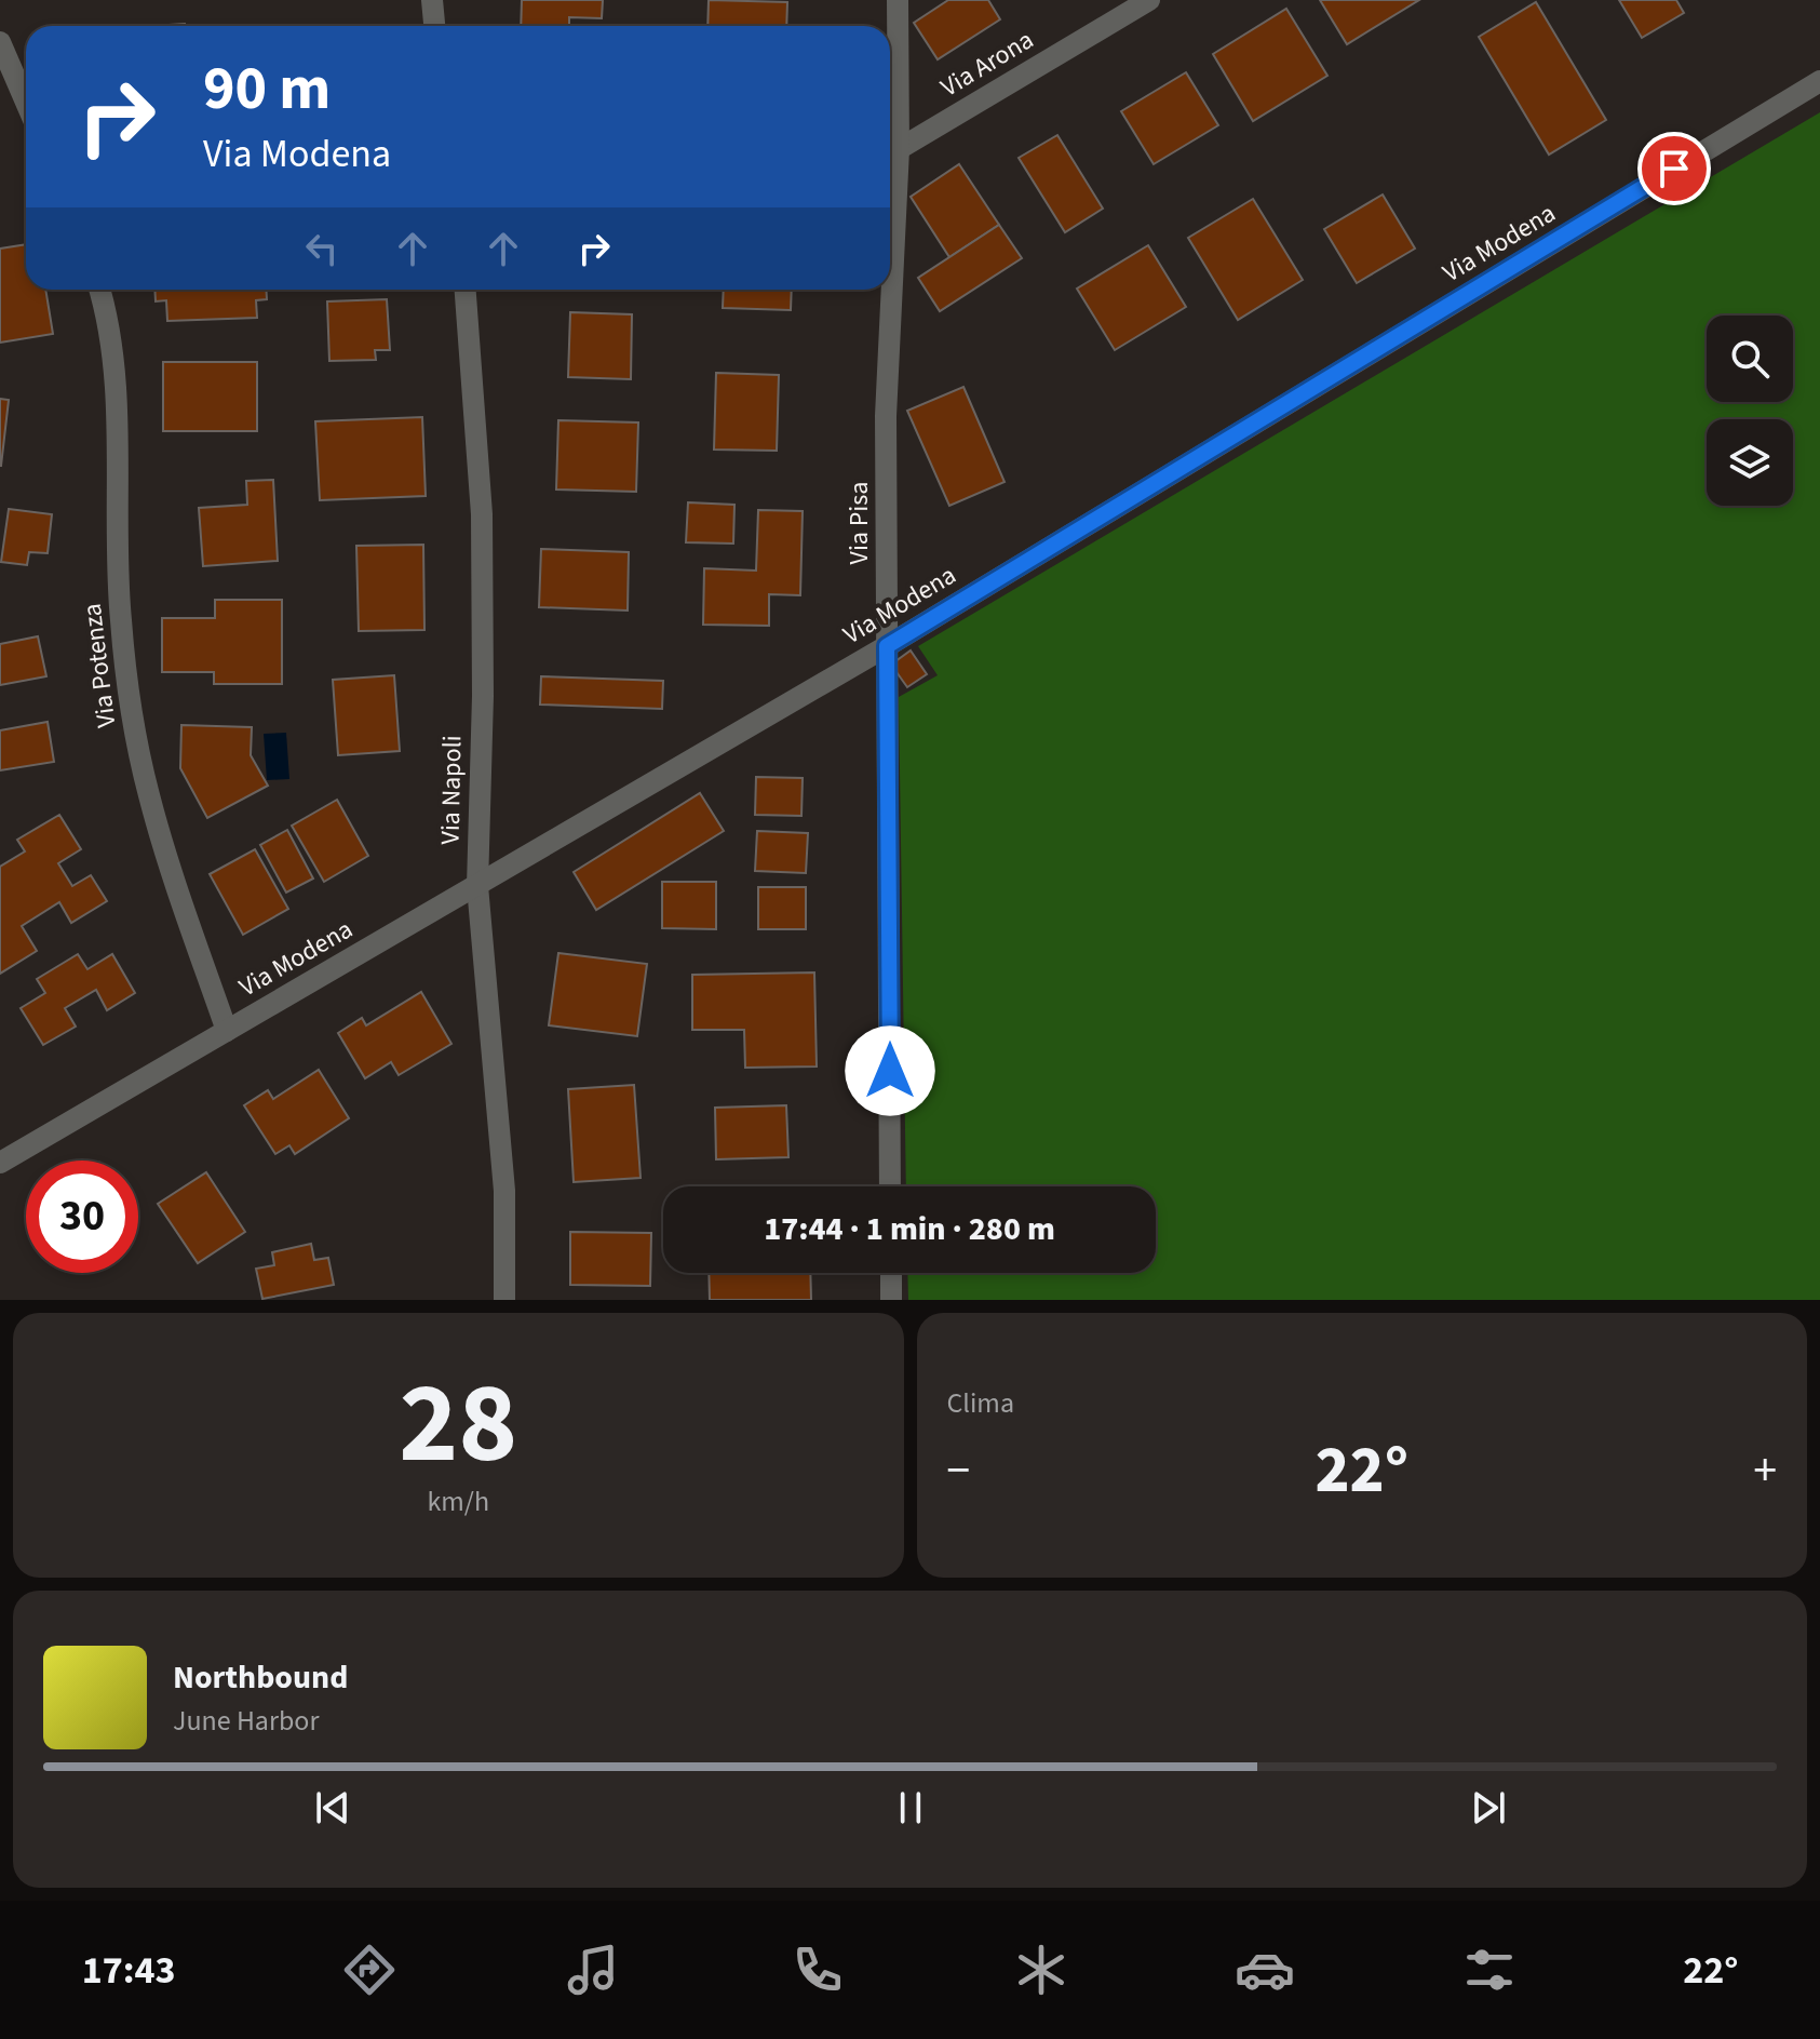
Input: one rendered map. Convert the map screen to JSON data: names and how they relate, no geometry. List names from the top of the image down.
{
  "streets": {
    "street": [
      "Via Arona",
      "Via Modena",
      "Via Pisa",
      "Via Potenza",
      "Via Napoli"
    ]
  },
  "crossings": [
    ["Via Arona", "Via Pisa"],
    ["Via Modena", "Via Pisa"],
    ["Via Modena", "Via Potenza"],
    ["Via Modena", "Via Napoli"]
  ],
  "page": {
    "turn": ["90 m", "Via Modena"],
    "limit": "30",
    "trip": "17:44 · 1 min · 280 m",
    "tile": [
      ["28", "km/h"],
      "Clima"
    ],
    "heat": ["−", "22°", "+"],
    "song": ["Northbound", "June Harbor"],
    "tabs": ["17:43", "22°"]
  }
}
